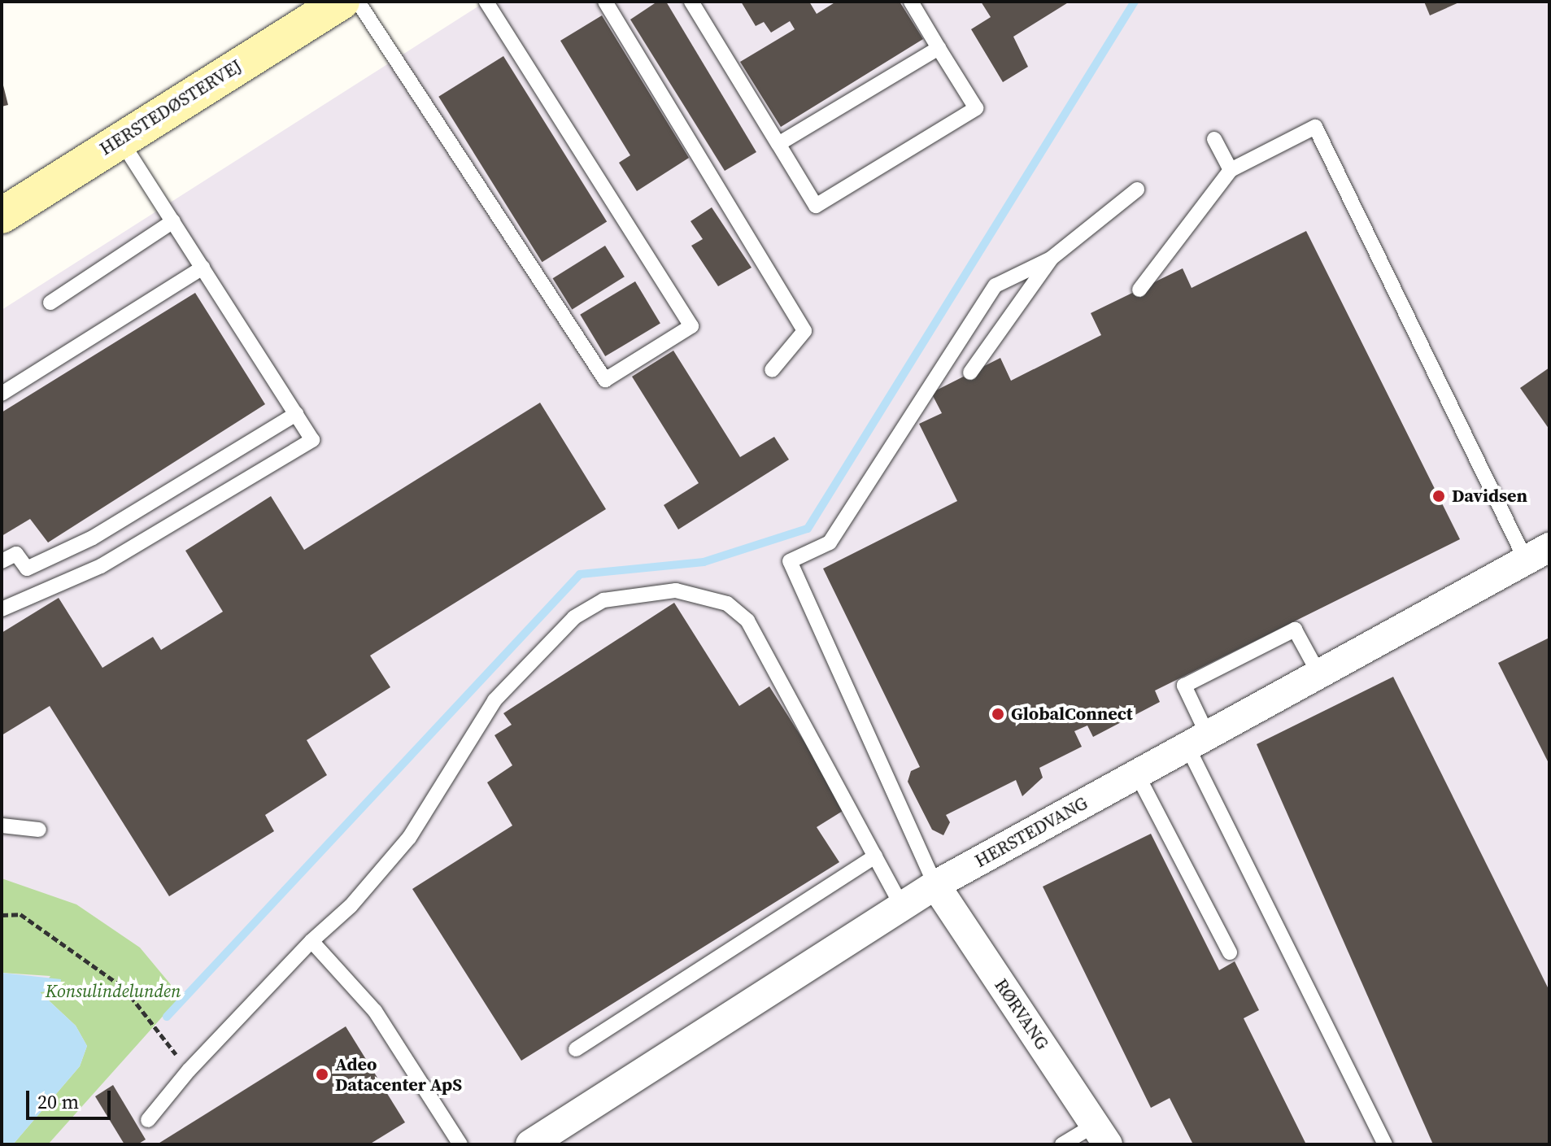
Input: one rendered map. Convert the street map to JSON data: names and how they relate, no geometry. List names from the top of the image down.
{
  "streets": {
    "street": ["HERSTEDØSTERVEJ", "HERSTEDVANG", "RØRVANG"]
  },
  "crossings": [
    ["HERSTEDVANG", "RØRVANG"]
  ],
  "parks": ["Konsulindelunden"],
  "places": ["Davidsen", "GlobalConnect", "Adeo Datacenter ApS"],
  "scale_bar": "20 m"
}
